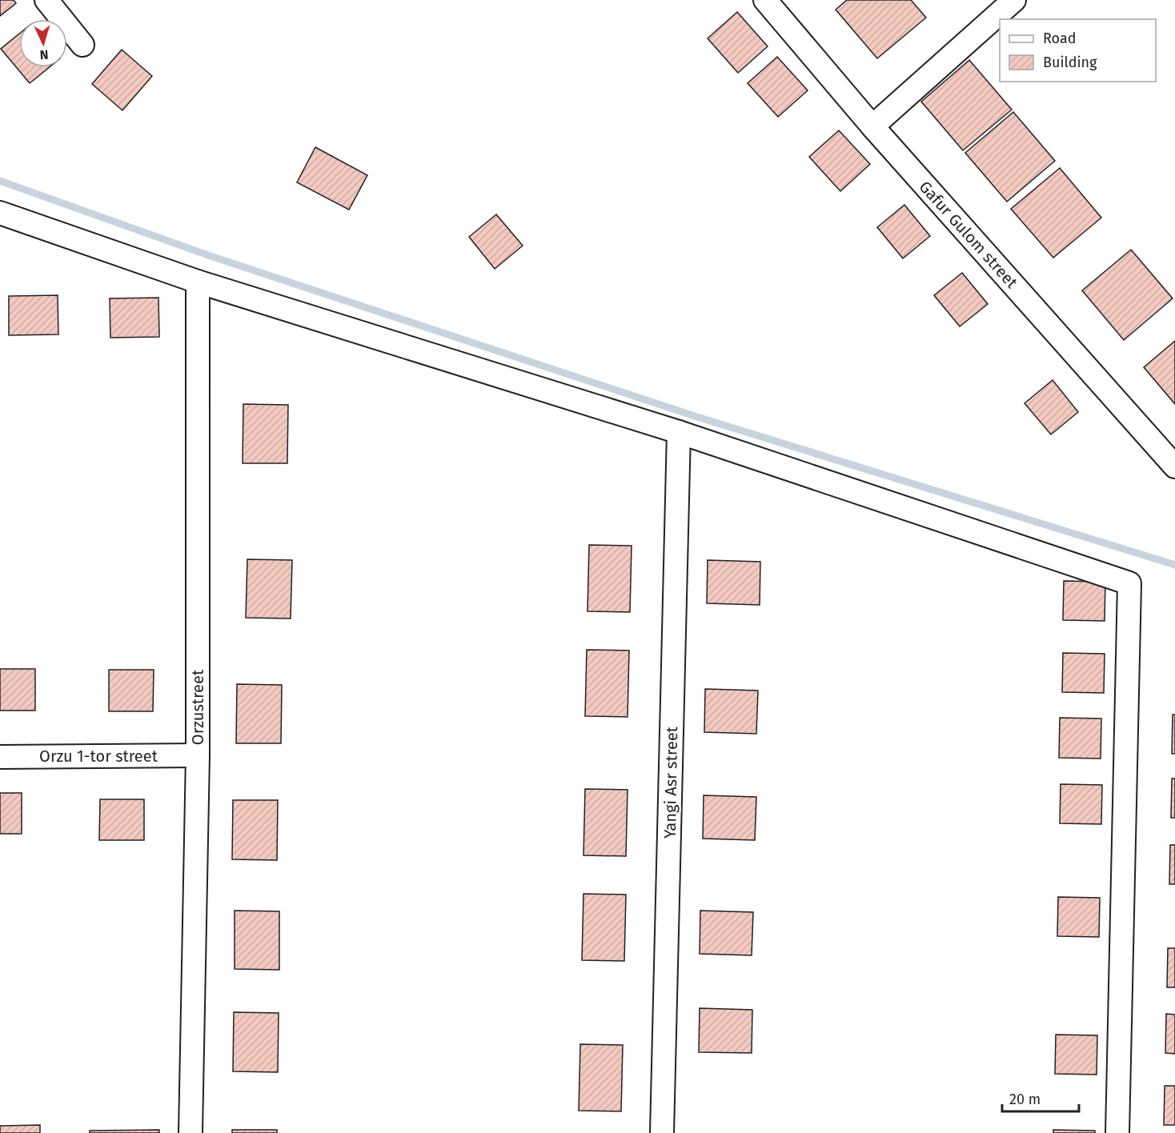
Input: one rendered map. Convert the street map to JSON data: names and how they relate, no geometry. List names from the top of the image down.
{
  "streets": {
    "street": [
      "Gafur Gulom street",
      "Orzustreet",
      "Orzu 1-tor street",
      "Yangi Asr street"
    ]
  },
  "crossings": [
    ["Orzustreet", "Orzu 1-tor street"]
  ],
  "legend": ["Road", "Building"],
  "scale_bar": "20 m",
  "north": "bottom"
}
